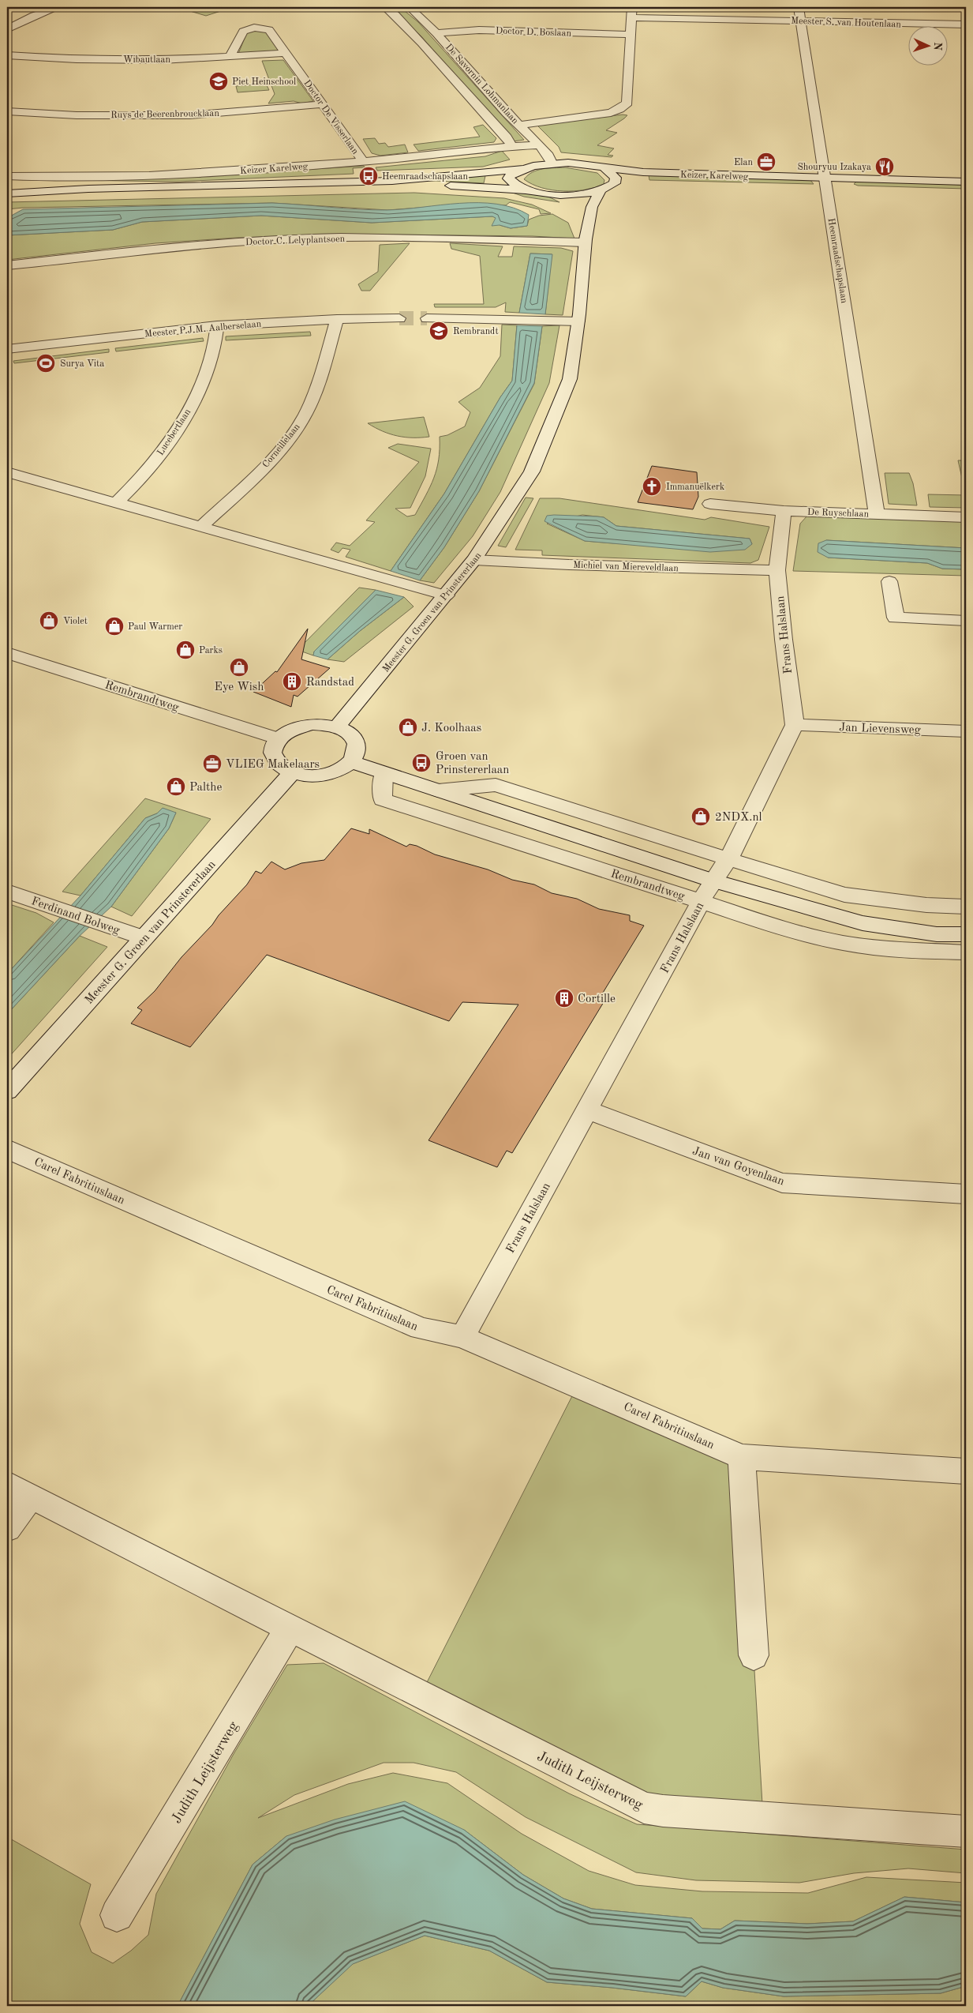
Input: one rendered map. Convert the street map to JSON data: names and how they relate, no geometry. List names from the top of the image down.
{
  "streets": {
    "street": [
      "Meester S. van Houtenlaan",
      "Doctor D. Boslaan",
      "Wibautlaan",
      "De Savornin Lohmanlaan",
      "Ruys de Beerenbroucklaan",
      "Doctor De Visserlaan",
      "Keizer Karelweg",
      "Doctor C. Lelyplantsoen",
      "Heemraadschapslaan",
      "Meester P.J.M. Aalberselaan",
      "Lucebertlaan",
      "Corneillelaan",
      "De Ruyschlaan",
      "Michiel van Miereveldlaan",
      "Meester G. Groen van Prinstererlaan",
      "Frans Halslaan",
      "Rembrandtweg",
      "Jan Lievensweg",
      "Ferdinand Bolweg",
      "Jan van Goyenlaan",
      "Carel Fabritiuslaan",
      "Judith Leijsterweg"
    ]
  },
  "crossings": [
    ["Meester S. van Houtenlaan", "Heemraadschapslaan"],
    ["Doctor D. Boslaan", "De Savornin Lohmanlaan"],
    ["Wibautlaan", "Doctor De Visserlaan"],
    ["De Savornin Lohmanlaan", "Keizer Karelweg"],
    ["Ruys de Beerenbroucklaan", "Doctor De Visserlaan"],
    ["Doctor De Visserlaan", "Keizer Karelweg"],
    ["Keizer Karelweg", "Heemraadschapslaan"],
    ["Keizer Karelweg", "Meester G. Groen van Prinstererlaan"],
    ["Doctor C. Lelyplantsoen", "Meester G. Groen van Prinstererlaan"],
    ["Heemraadschapslaan", "De Ruyschlaan"],
    ["Meester P.J.M. Aalberselaan", "Lucebertlaan"],
    ["Meester P.J.M. Aalberselaan", "Corneillelaan"],
    ["De Ruyschlaan", "Frans Halslaan"],
    ["Michiel van Miereveldlaan", "Meester G. Groen van Prinstererlaan"],
    ["Michiel van Miereveldlaan", "Frans Halslaan"],
    ["Meester G. Groen van Prinstererlaan", "Rembrandtweg"],
    ["Meester G. Groen van Prinstererlaan", "Ferdinand Bolweg"],
    ["Frans Halslaan", "Rembrandtweg"],
    ["Frans Halslaan", "Jan Lievensweg"],
    ["Frans Halslaan", "Jan van Goyenlaan"],
    ["Frans Halslaan", "Carel Fabritiuslaan"]
  ],
  "places": {
    "school or university": ["Piet Heinschool", "Rembrandt"],
    "office": ["Elan", "VLIEG Makelaars"],
    "restaurant": ["Shouryuu Izakaya"],
    "bus stop": ["Heemraadschapslaan", "Groen van Prinstererlaan"],
    "sports": ["Surya Vita"],
    "church": ["Immanuëlkerk"],
    "shop": [
      "Violet",
      "Paul Warmer",
      "Parks",
      "Eye Wish",
      "J. Koolhaas",
      "Palthe",
      "2NDX.nl"
    ],
    "building": ["Randstad", "Cortille"]
  },
  "north": "right"
}
